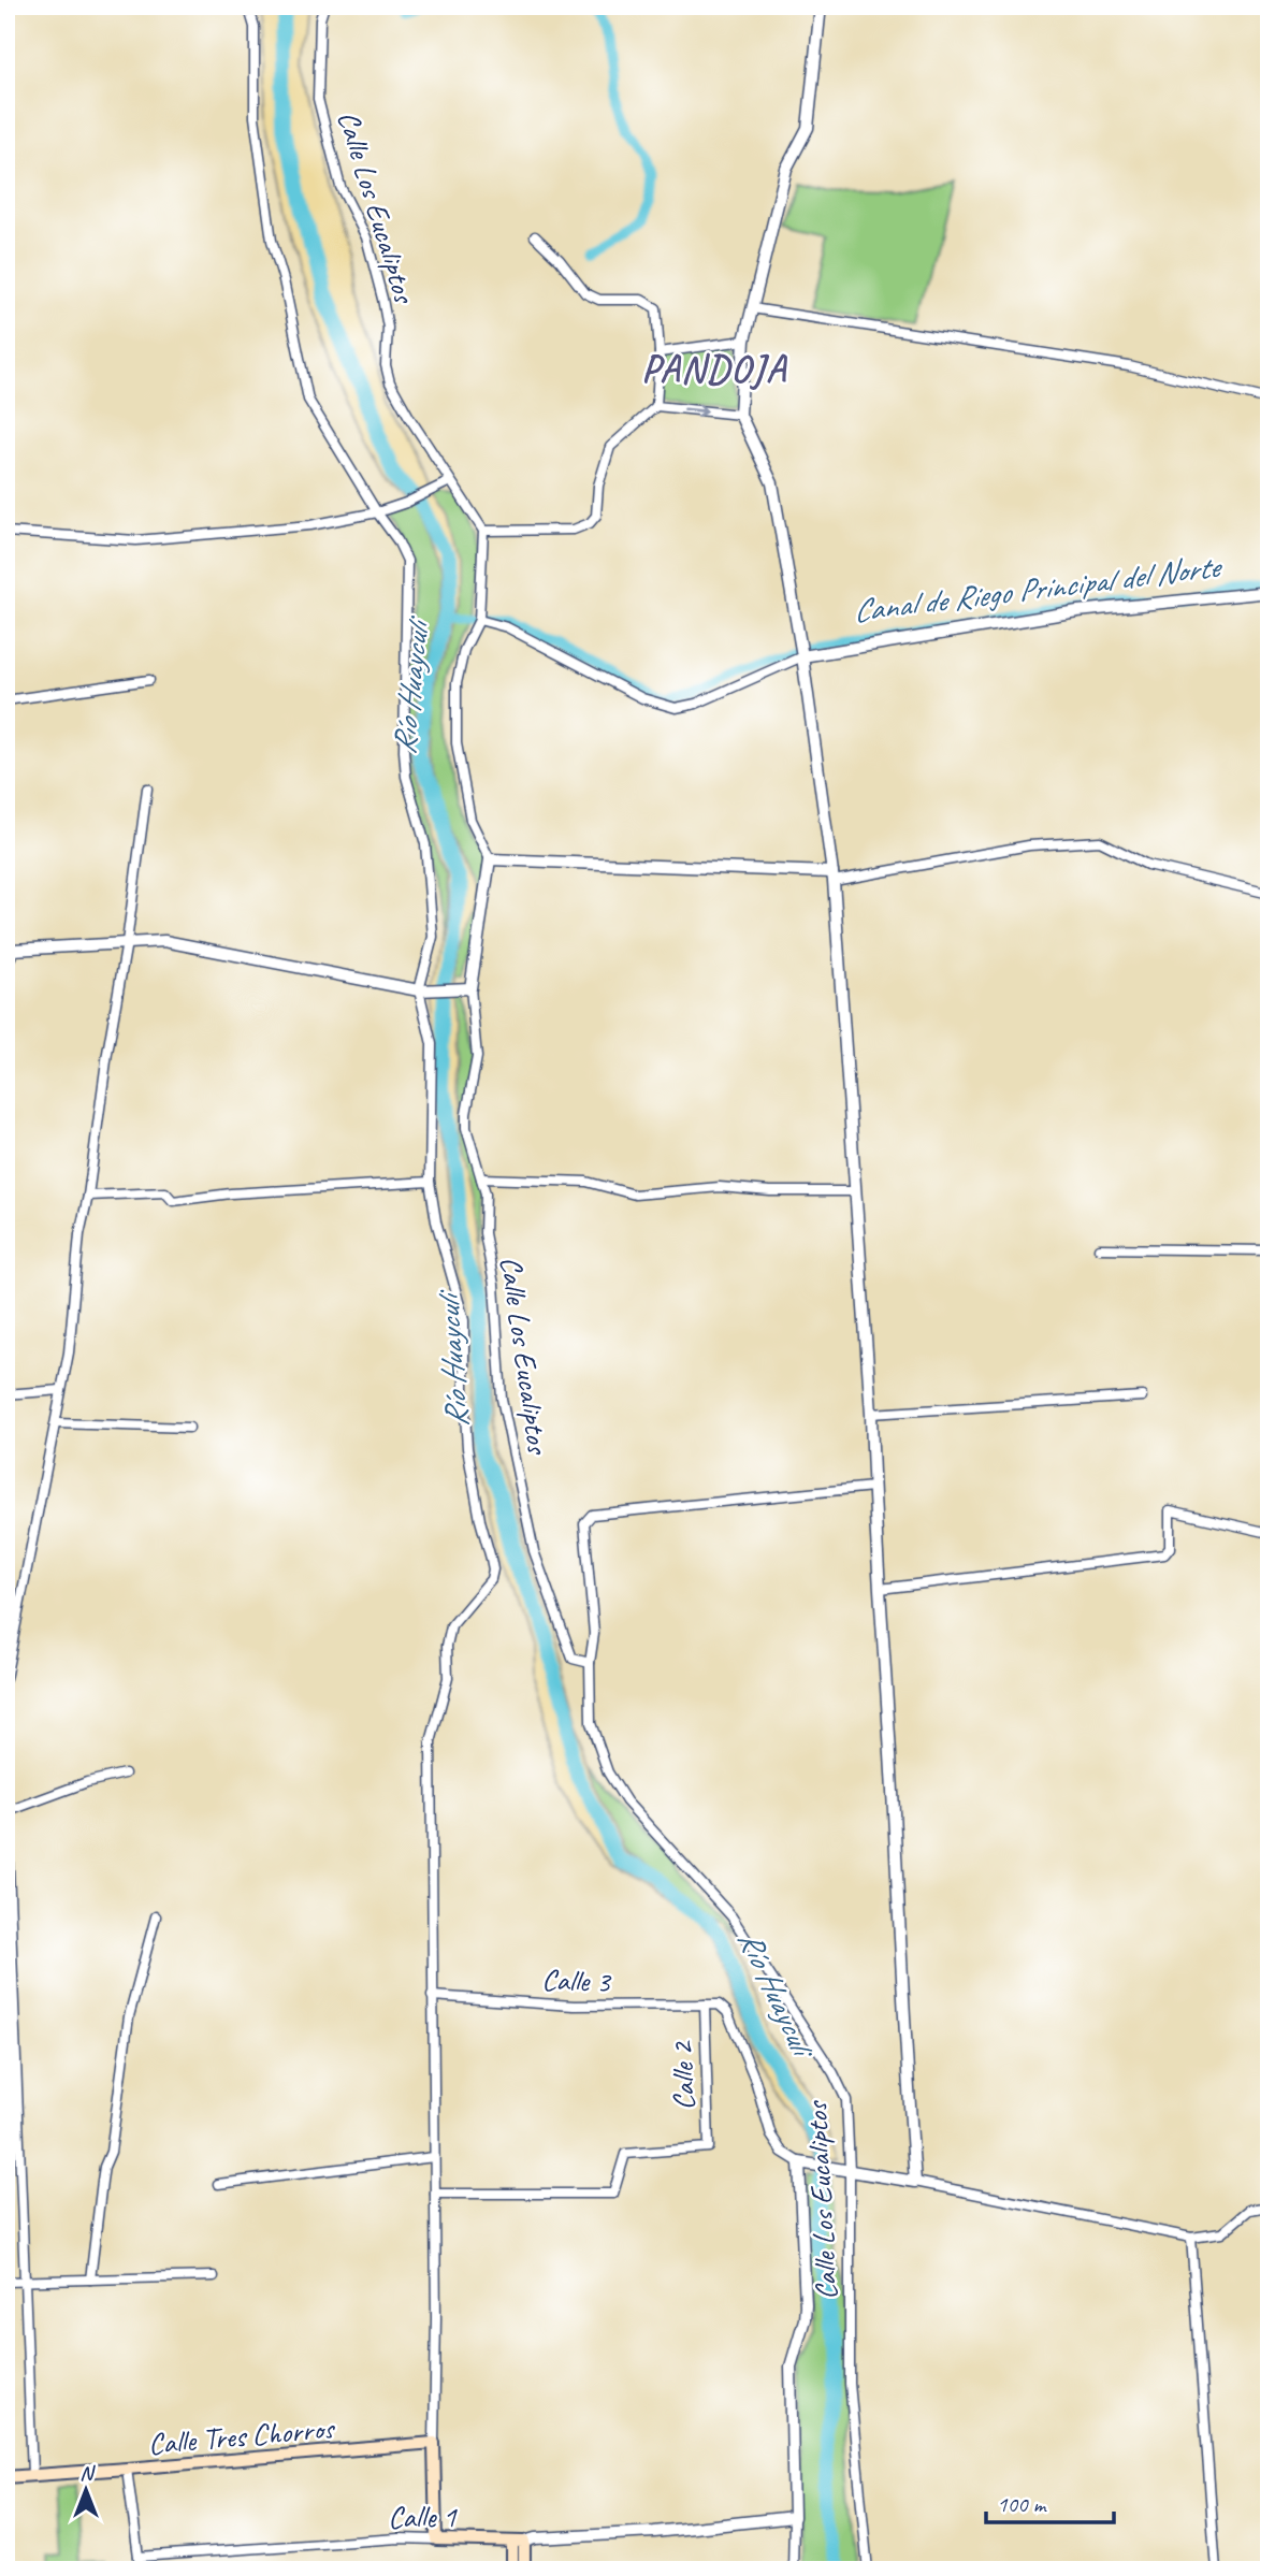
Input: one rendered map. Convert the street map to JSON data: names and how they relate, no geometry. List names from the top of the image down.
{
  "streets": {
    "main road": ["Calle Tres Chorros", "Calle 1"],
    "street": ["Calle Los Eucaliptos", "Calle 3", "Calle 2"]
  },
  "crossings": [
    ["Calle 3", "Calle 2"]
  ],
  "districts": ["PANDOJA"],
  "water": ["Canal de Riego Principal del Norte", "Río Huayculi"],
  "scale_bar": "100 m",
  "north": "top"
}
